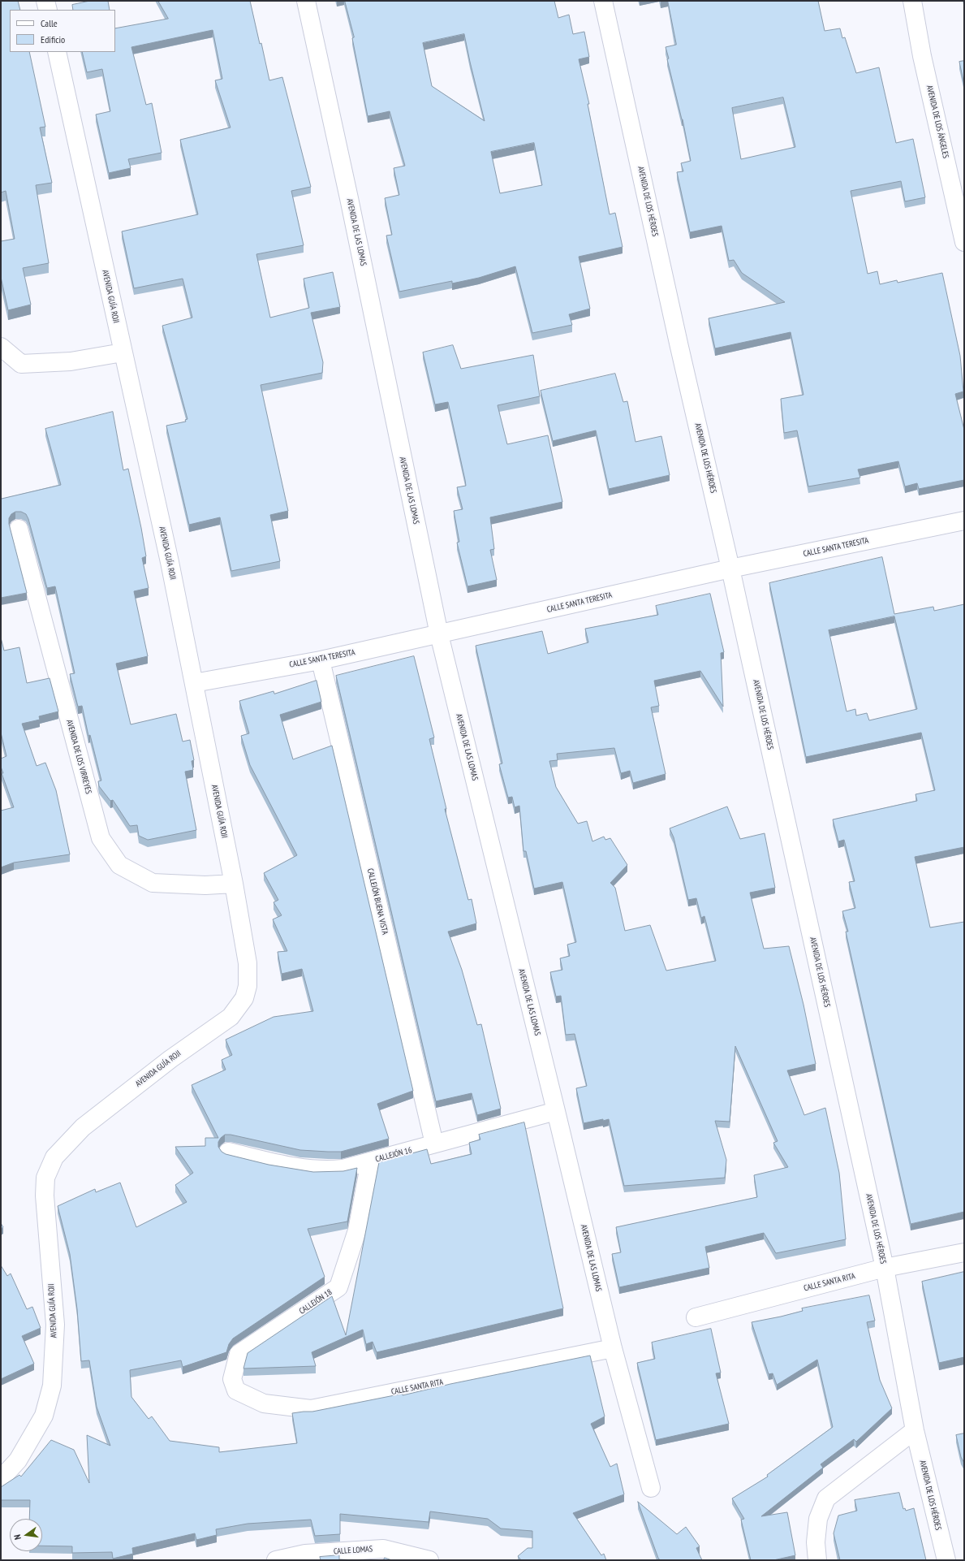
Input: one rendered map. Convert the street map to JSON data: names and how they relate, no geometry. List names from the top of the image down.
{
  "streets": {
    "street": [
      "AVENIDA DE LOS ÁNGELES",
      "AVENIDA DE LOS HÉROES",
      "AVENIDA DE LAS LOMAS",
      "AVENIDA GUÍA ROJI",
      "CALLE SANTA TERESITA",
      "AVENIDA DE LOS VIRREYES",
      "CALLEJÓN BUENA VISTA",
      "CALLEJÓN 16",
      "CALLE SANTA RITA",
      "CALLEJÓN 18",
      "CALLE LOMAS"
    ]
  },
  "crossings": [
    ["AVENIDA DE LOS HÉROES", "CALLE SANTA TERESITA"],
    ["AVENIDA DE LOS HÉROES", "CALLE SANTA RITA"],
    ["AVENIDA DE LAS LOMAS", "CALLE SANTA TERESITA"],
    ["AVENIDA DE LAS LOMAS", "CALLEJÓN 16"],
    ["AVENIDA DE LAS LOMAS", "CALLE SANTA RITA"],
    ["AVENIDA GUÍA ROJI", "CALLE SANTA TERESITA"],
    ["AVENIDA GUÍA ROJI", "AVENIDA DE LOS VIRREYES"],
    ["CALLE SANTA TERESITA", "CALLEJÓN BUENA VISTA"],
    ["CALLEJÓN BUENA VISTA", "CALLEJÓN 16"],
    ["CALLEJÓN 16", "CALLEJÓN 18"],
    ["CALLE SANTA RITA", "CALLEJÓN 18"]
  ],
  "legend": ["Calle", "Edificio"],
  "north": "left"
}
